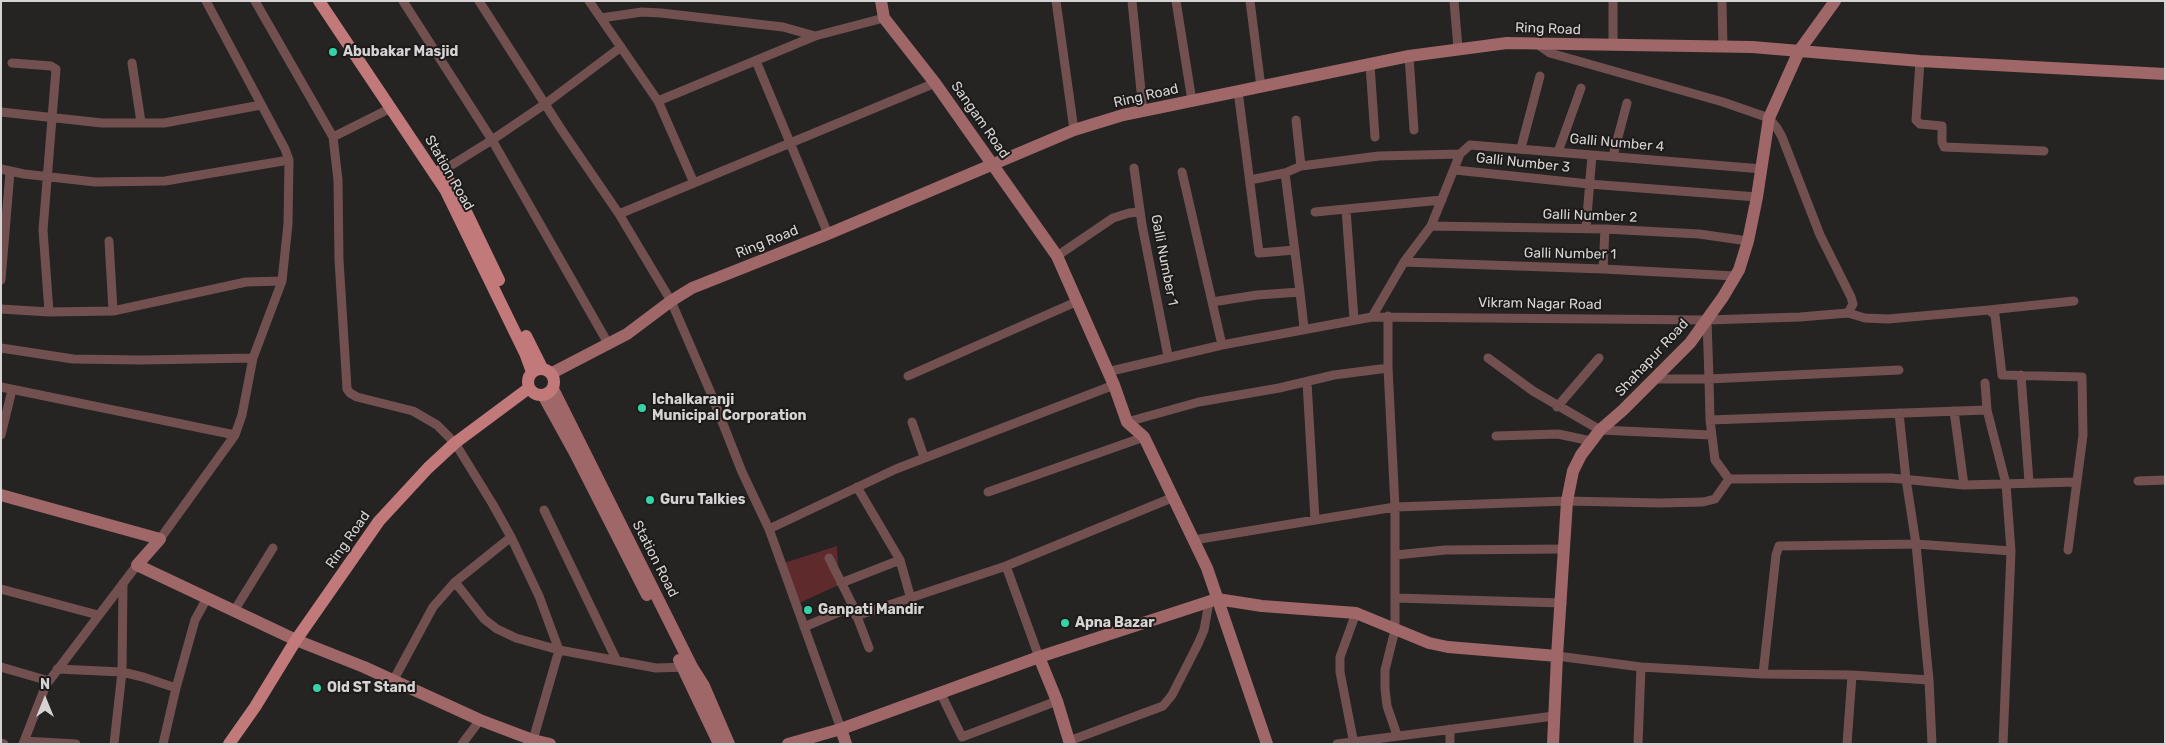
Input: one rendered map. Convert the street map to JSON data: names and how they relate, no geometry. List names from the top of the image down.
{
  "streets": {
    "main road": [
      "Ring Road",
      "Sangam Road",
      "Station Road",
      "Shahapur Road"
    ],
    "street": [
      "Galli Number 4",
      "Galli Number 3",
      "Galli Number 2",
      "Galli Number 1",
      "Vikram Nagar Road"
    ]
  },
  "crossings": [
    ["Ring Road", "Sangam Road"],
    ["Ring Road", "Station Road"],
    ["Ring Road", "Shahapur Road"],
    ["Sangam Road", "Vikram Nagar Road"],
    ["Galli Number 4", "Shahapur Road"],
    ["Galli Number 3", "Shahapur Road"],
    ["Galli Number 2", "Shahapur Road"],
    ["Galli Number 1", "Vikram Nagar Road"],
    ["Galli Number 1", "Shahapur Road"],
    ["Vikram Nagar Road", "Shahapur Road"]
  ],
  "places": [
    "Abubakar Masjid",
    "Ichalkaranji Municipal Corporation",
    "Guru Talkies",
    "Ganpati Mandir",
    "Apna Bazar",
    "Old ST Stand"
  ],
  "north": "top"
}
